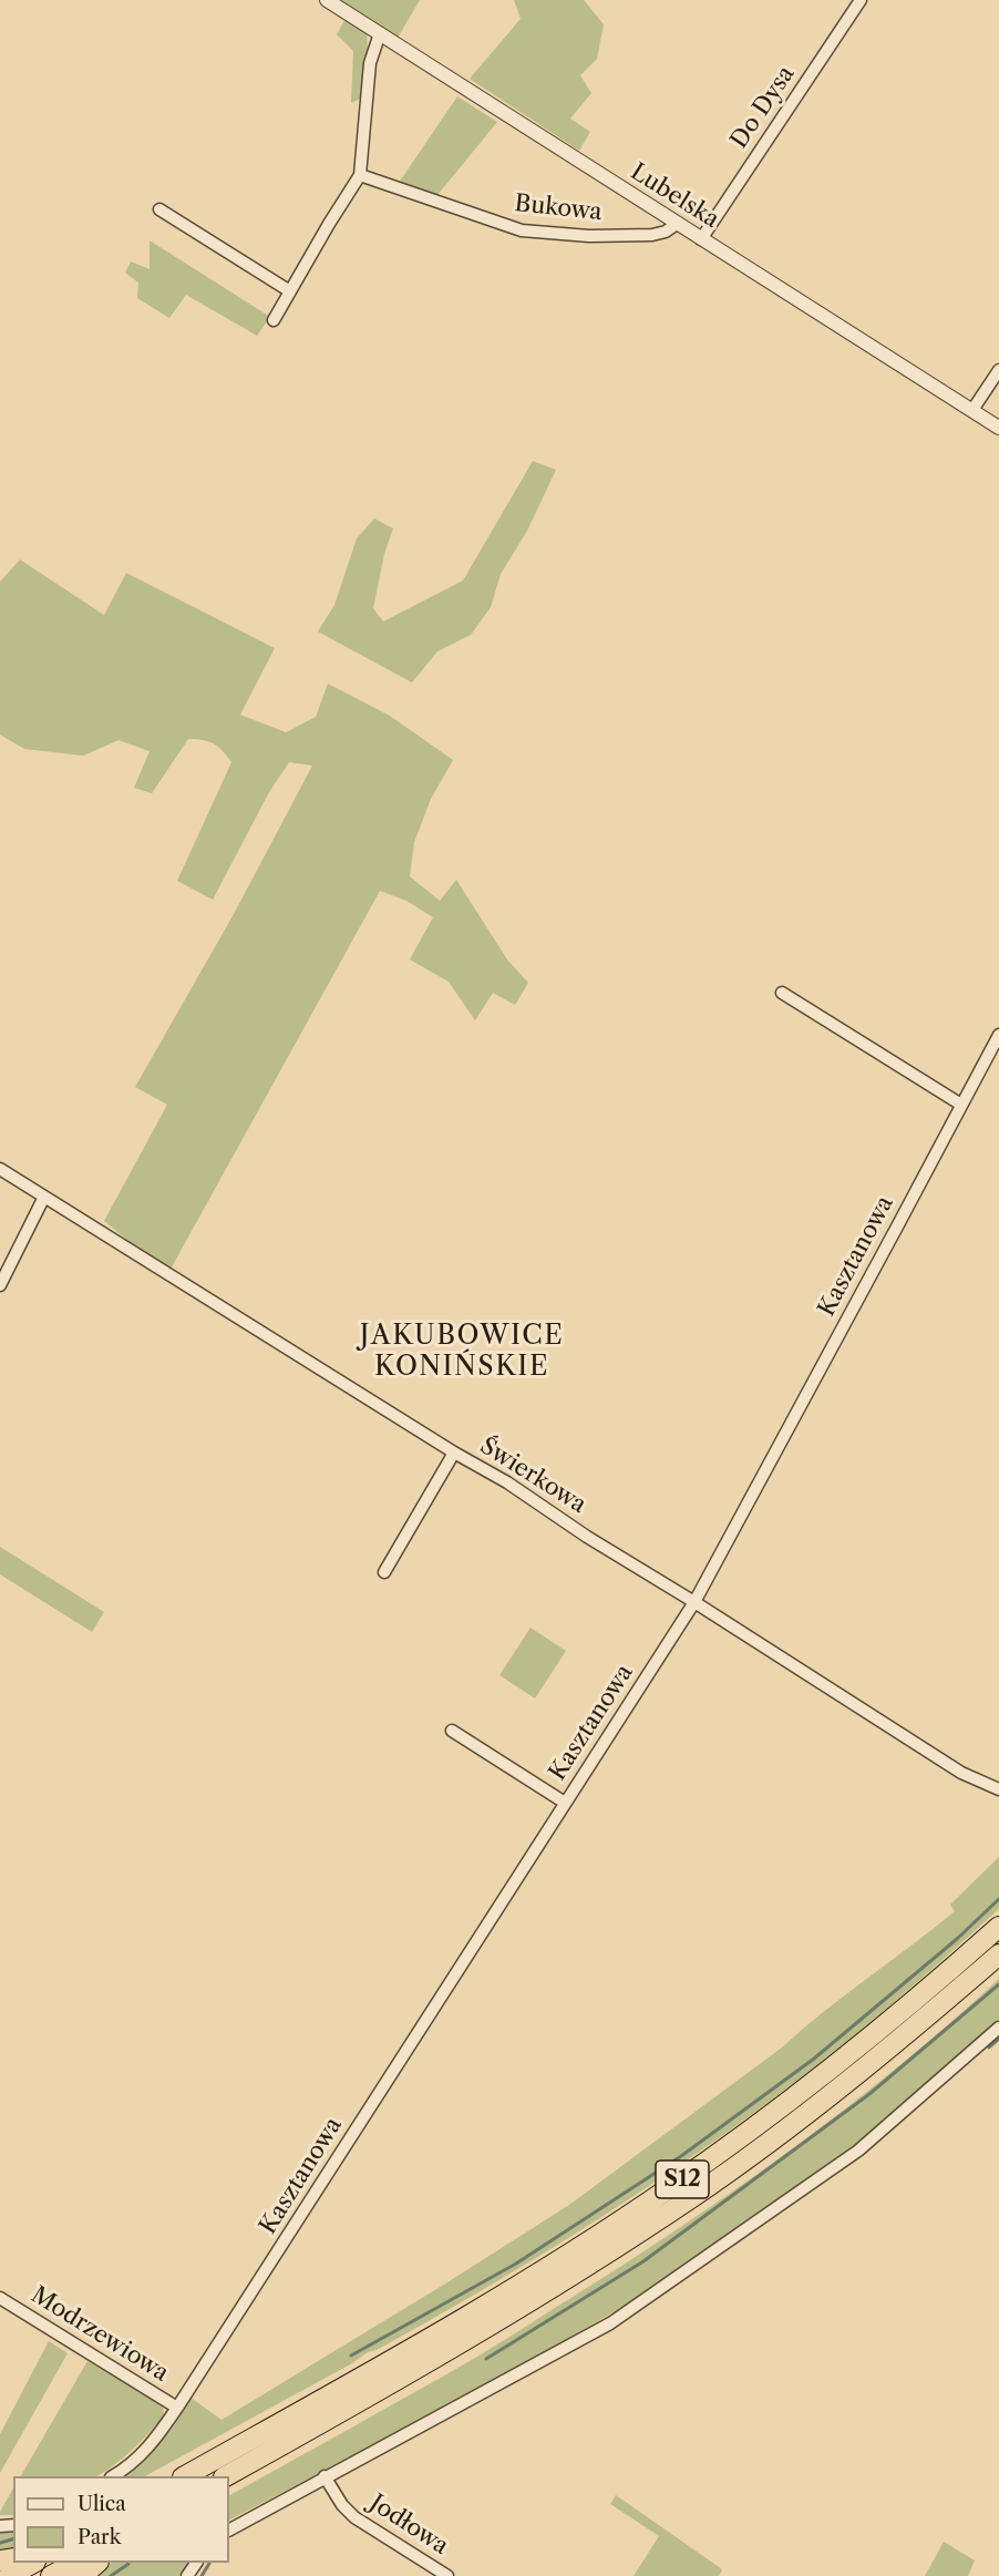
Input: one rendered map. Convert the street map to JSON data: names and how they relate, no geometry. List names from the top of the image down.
{
  "streets": {
    "highway": ["S12"],
    "street": [
      "Do Dysa",
      "Lubelska",
      "Bukowa",
      "Kasztanowa",
      "Świerkowa",
      "Modrzewiowa",
      "Jodłowa"
    ]
  },
  "crossings": [
    ["Do Dysa", "Lubelska"],
    ["Lubelska", "Bukowa"],
    ["Kasztanowa", "Świerkowa"],
    ["Kasztanowa", "Modrzewiowa"]
  ],
  "districts": ["JAKUBOWICE KONIŃSKIE"],
  "legend": ["Ulica", "Park"]
}
